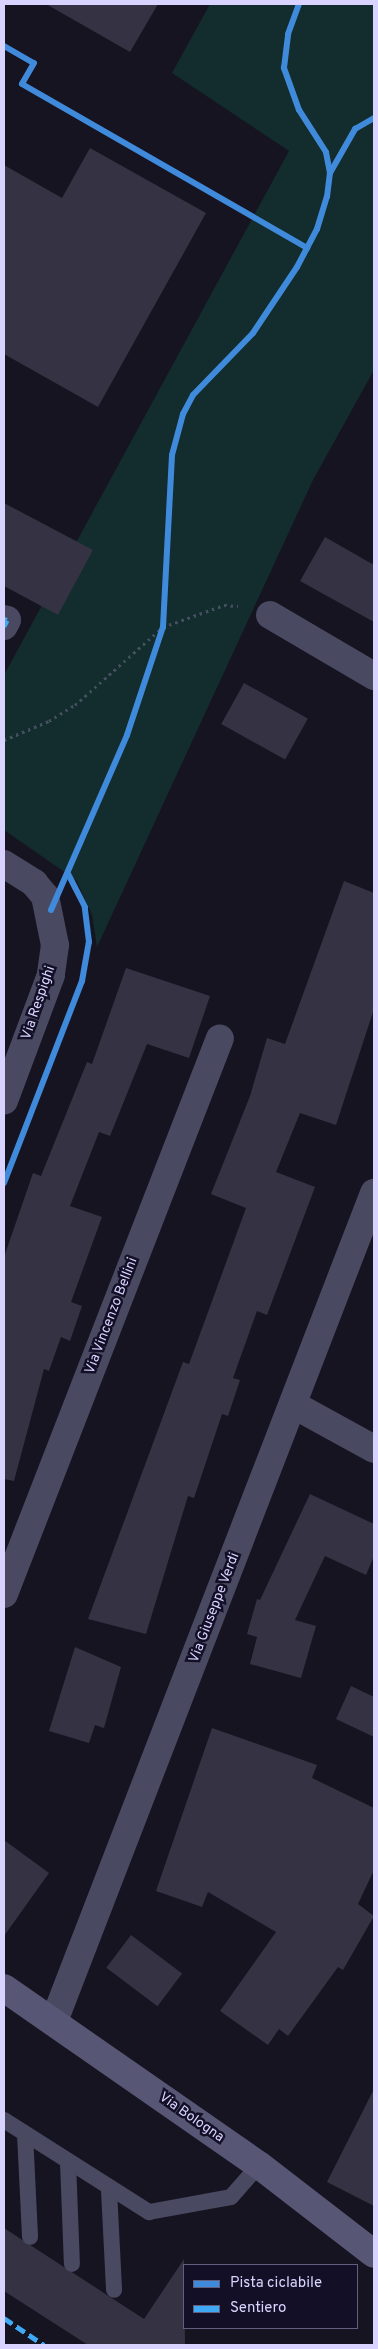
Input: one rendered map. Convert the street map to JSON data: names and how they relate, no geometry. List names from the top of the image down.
{
  "streets": {
    "main road": ["Via Bologna"],
    "street": ["Via Respighi", "Via Vincenzo Bellini", "Via Giuseppe Verdi"]
  },
  "crossings": [
    ["Via Giuseppe Verdi", "Via Bologna"]
  ],
  "legend": ["Pista ciclabile", "Sentiero"]
}
